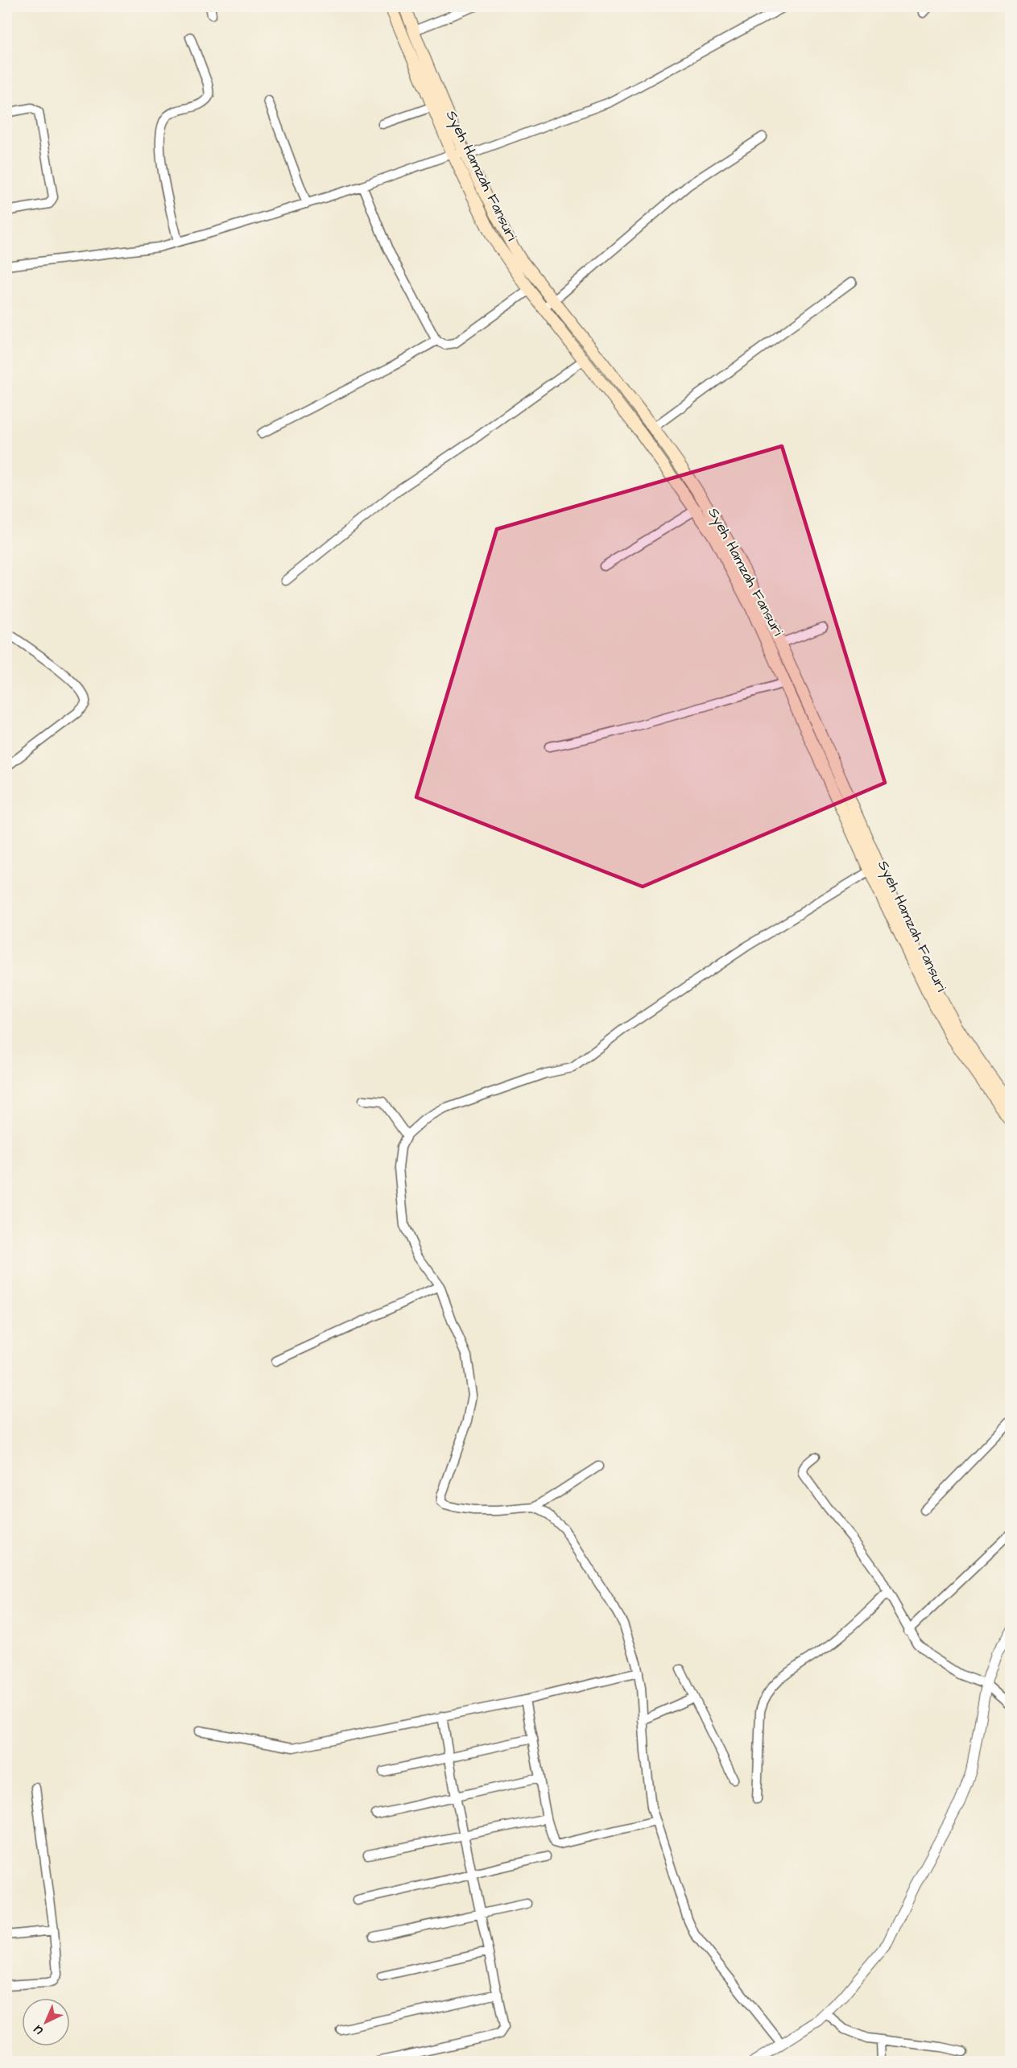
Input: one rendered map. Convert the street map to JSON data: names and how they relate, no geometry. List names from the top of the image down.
{
  "streets": {
    "main road": ["Syeh Hamzah Fansuri"]
  },
  "north": "bottom left"
}
